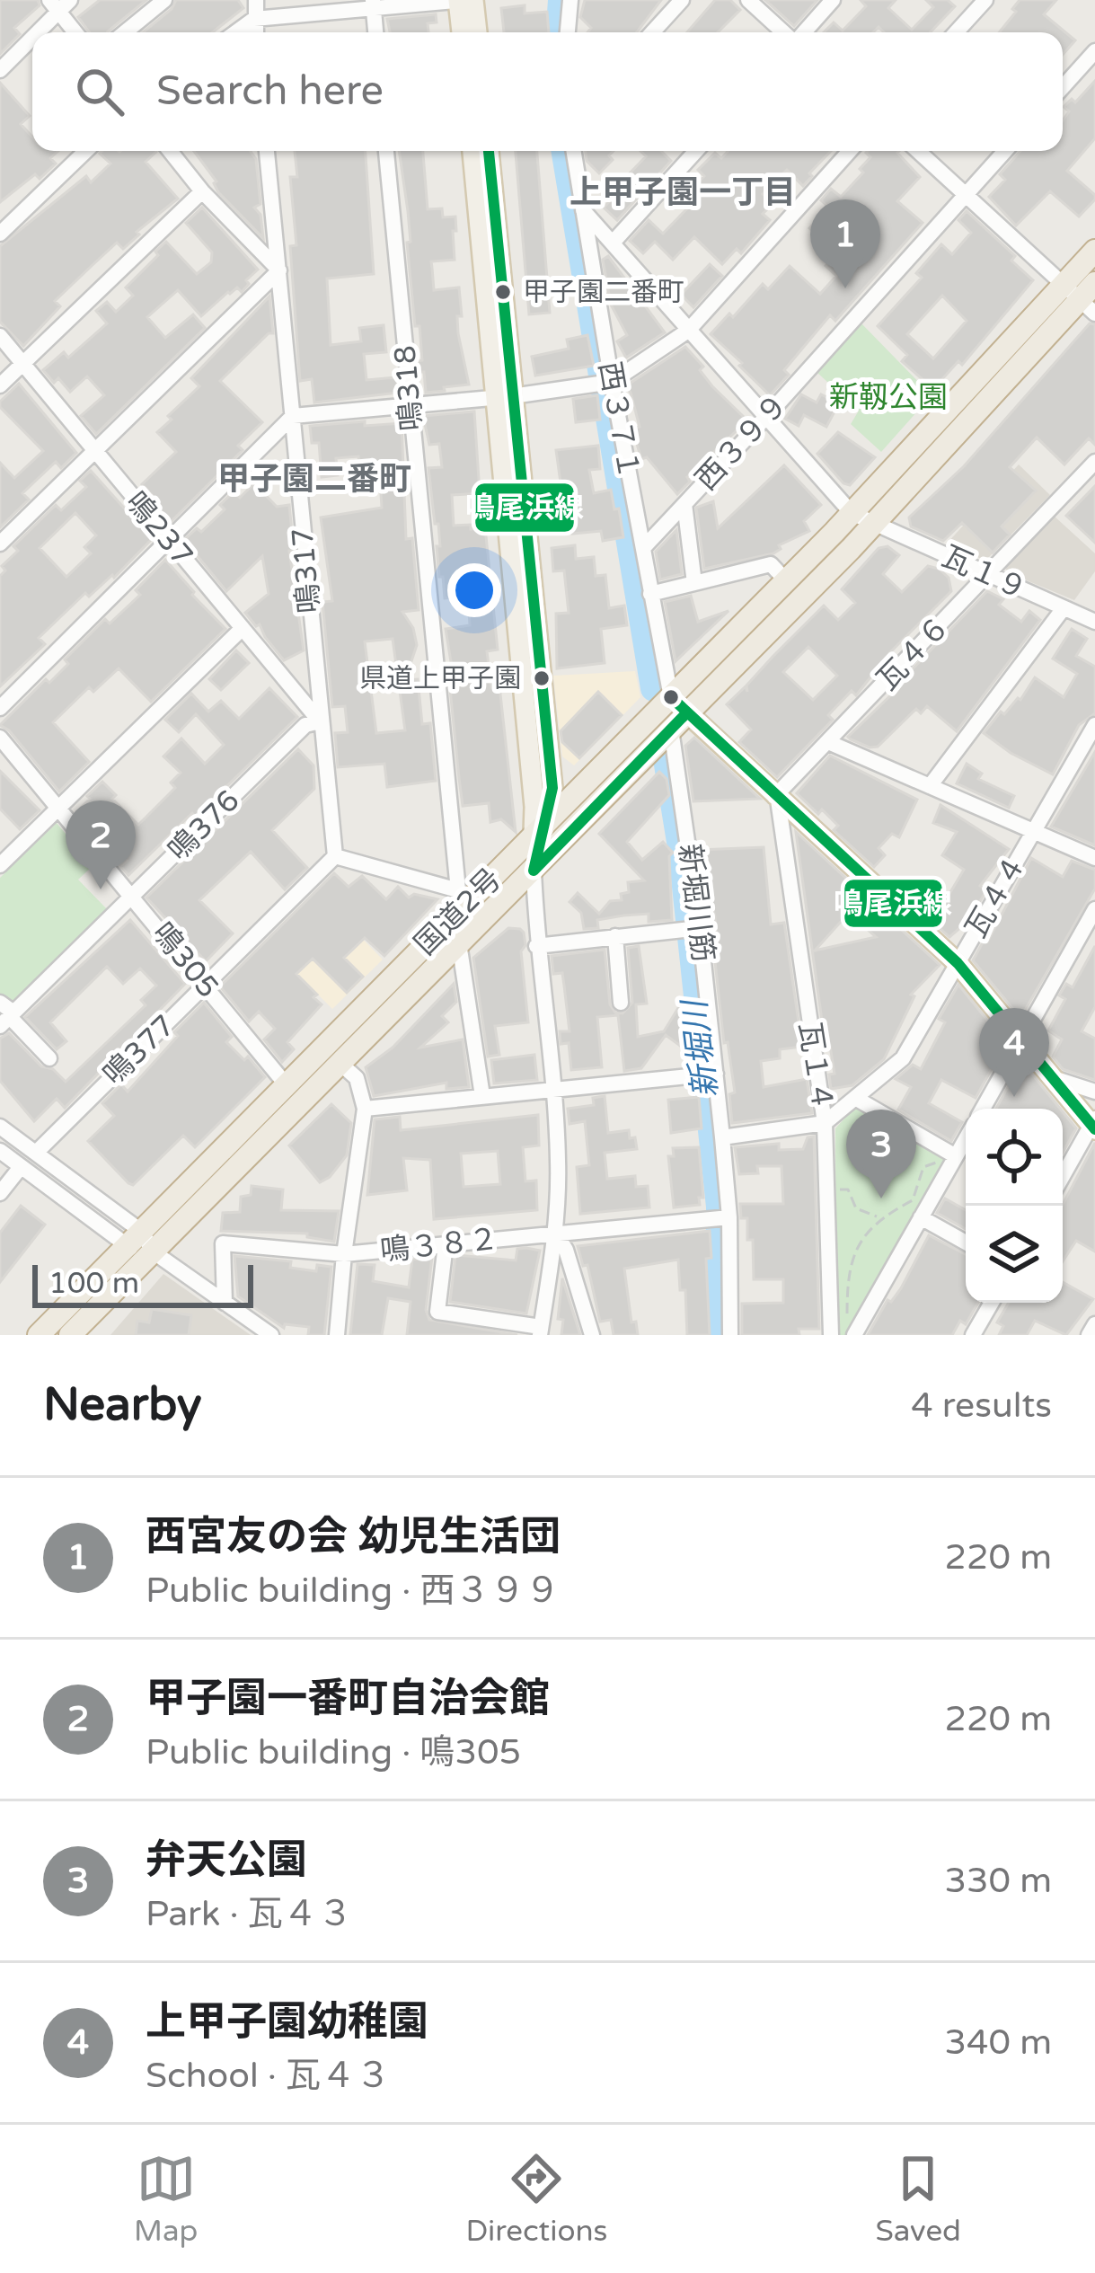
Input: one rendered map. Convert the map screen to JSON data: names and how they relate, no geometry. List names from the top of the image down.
{
  "streets": {
    "highway": ["国道2号"],
    "street": [
      "鳴318",
      "西３７１",
      "西３９９",
      "鳴237",
      "鳴317",
      "瓦１９",
      "瓦４６",
      "鳴376",
      "瓦４４",
      "新堀川筋",
      "鳴305",
      "鳴377",
      "瓦１４",
      "鳴３８２"
    ]
  },
  "crossings": [
    ["鳴318", "国道2号"],
    ["西３７１", "西３９９"],
    ["西３７１", "新堀川筋"],
    ["西３７１", "国道2号"],
    ["鳴237", "鳴317"],
    ["鳴237", "鳴376"],
    ["鳴317", "鳴376"],
    ["鳴317", "鳴377"],
    ["瓦１９", "瓦４６"],
    ["瓦１９", "国道2号"],
    ["瓦４６", "瓦１４"],
    ["鳴376", "鳴305"],
    ["瓦４４", "瓦１４"],
    ["新堀川筋", "国道2号"],
    ["新堀川筋", "鳴３８２"],
    ["国道2号", "鳴305"],
    ["鳴305", "鳴377"]
  ],
  "districts": ["上甲子園一丁目", "甲子園二番町"],
  "water": ["新堀川"],
  "parks": ["新靱公園"],
  "places": ["甲子園二番町", "県道上甲子園"],
  "lines": ["transit line 鳴尾浜線"],
  "scale_bar": "100 m",
  "page": {
    "search": "Search here",
    "pins": [
      "1",
      "2",
      "4",
      "3"
    ],
    "scale": "100 m",
    "heading": ["Nearby", "4 results"],
    "list": [
      {
        "mark": "1",
        "name": "西宮友の会 幼児生活団",
        "note": "Public building · 西３９９",
        "value": "220 m"
      },
      {
        "mark": "2",
        "name": "甲子園一番町自治会館",
        "note": "Public building · 鳴305",
        "value": "220 m"
      },
      {
        "mark": "3",
        "name": "弁天公園",
        "note": "Park · 瓦４３",
        "value": "330 m"
      },
      {
        "mark": "4",
        "name": "上甲子園幼稚園",
        "note": "School · 瓦４３",
        "value": "340 m"
      }
    ],
    "nav": ["Map", "Directions", "Saved"]
  }
}
